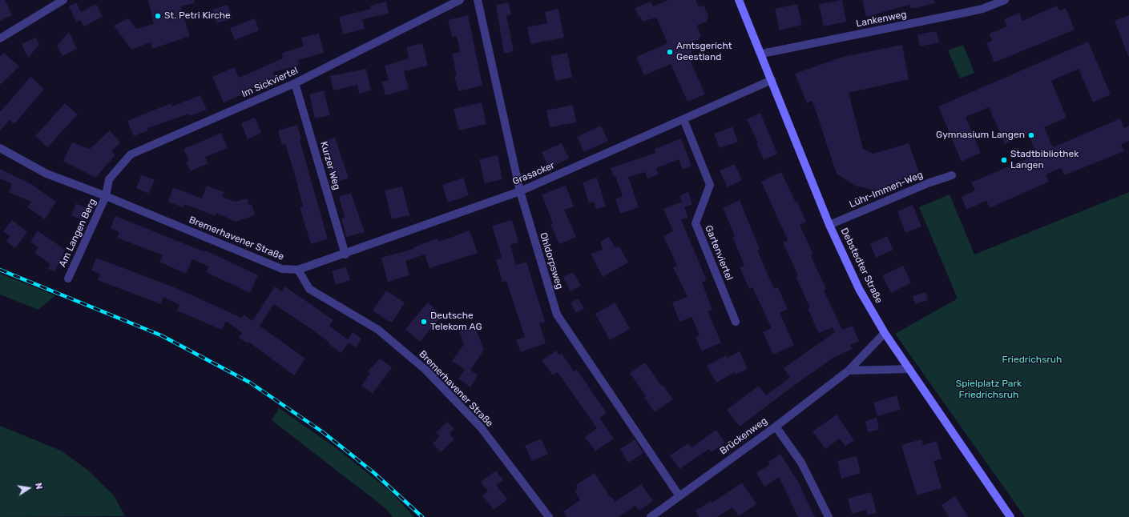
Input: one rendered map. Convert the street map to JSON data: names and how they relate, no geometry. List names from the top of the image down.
{
  "streets": {
    "main road": ["Debstedter Straße"],
    "street": [
      "Lankenweg",
      "Im Sickviertel",
      "Kurzer Weg",
      "Grasacker",
      "Lühr-Immen-Weg",
      "Am Langen Berg",
      "Bremerhavener Straße",
      "Gartenviertel",
      "Ohldorpsweg",
      "Brückenweg"
    ]
  },
  "crossings": [
    ["Lankenweg", "Debstedter Straße"],
    ["Im Sickviertel", "Kurzer Weg"],
    ["Im Sickviertel", "Am Langen Berg"],
    ["Im Sickviertel", "Bremerhavener Straße"],
    ["Kurzer Weg", "Grasacker"],
    ["Grasacker", "Bremerhavener Straße"],
    ["Grasacker", "Gartenviertel"],
    ["Grasacker", "Ohldorpsweg"],
    ["Grasacker", "Debstedter Straße"],
    ["Lühr-Immen-Weg", "Debstedter Straße"],
    ["Am Langen Berg", "Bremerhavener Straße"],
    ["Ohldorpsweg", "Brückenweg"],
    ["Debstedter Straße", "Brückenweg"]
  ],
  "parks": ["Friedrichsruh", "Spielplatz Park Friedrichsruh"],
  "places": [
    "St. Petri Kirche",
    "Amtsgericht Geestland",
    "Gymnasium Langen",
    "Stadtbibliothek Langen",
    "Deutsche Telekom AG"
  ],
  "north": "right"
}
